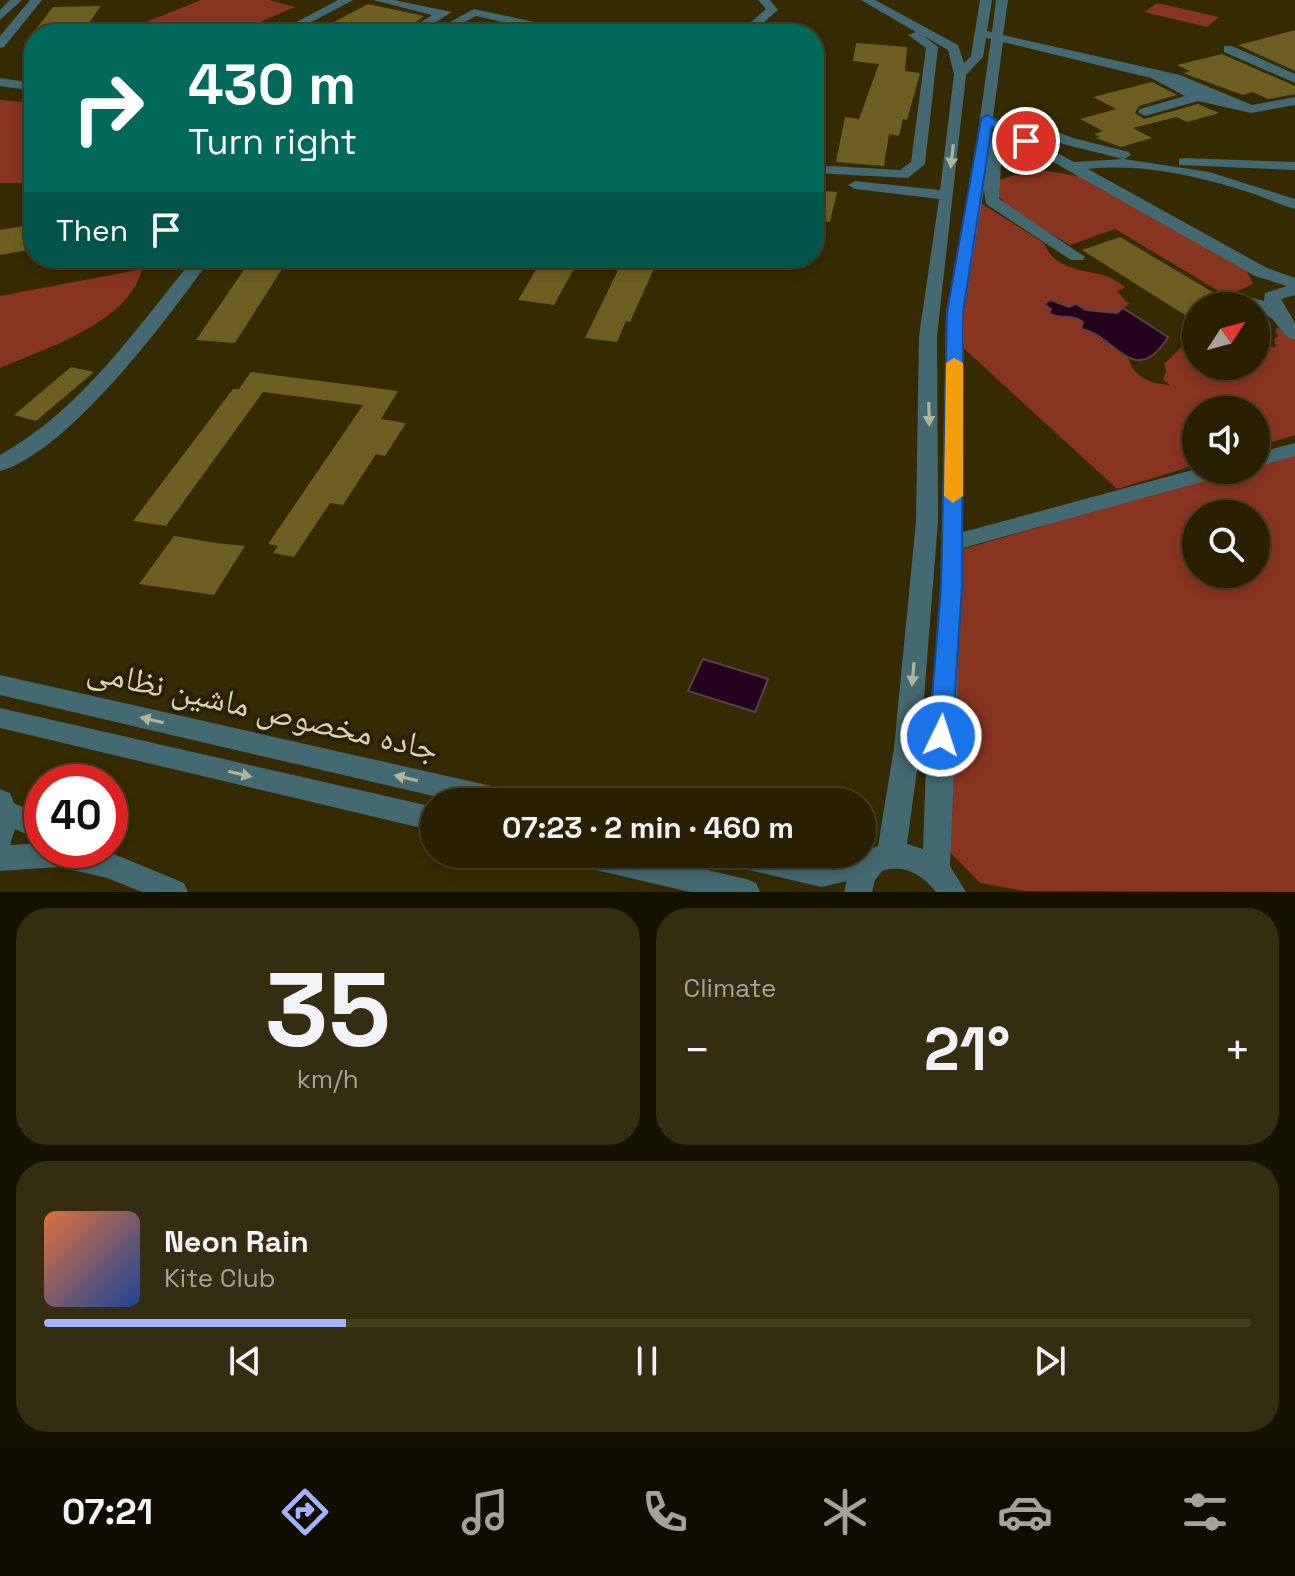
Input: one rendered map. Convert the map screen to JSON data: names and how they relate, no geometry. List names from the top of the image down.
{
  "streets": {
    "street": ["جاده مخصوص ماشین نظامی"]
  },
  "north": "top right",
  "page": {
    "turn": ["430 m", "Turn right"],
    "then": "Then",
    "limit": "40",
    "trip": "07:23 · 2 min · 460 m",
    "tile": [
      ["35", "km/h"],
      "Climate"
    ],
    "heat": ["−", "21°", "+"],
    "song": ["Neon Rain", "Kite Club"],
    "tabs": "07:21"
  }
}
